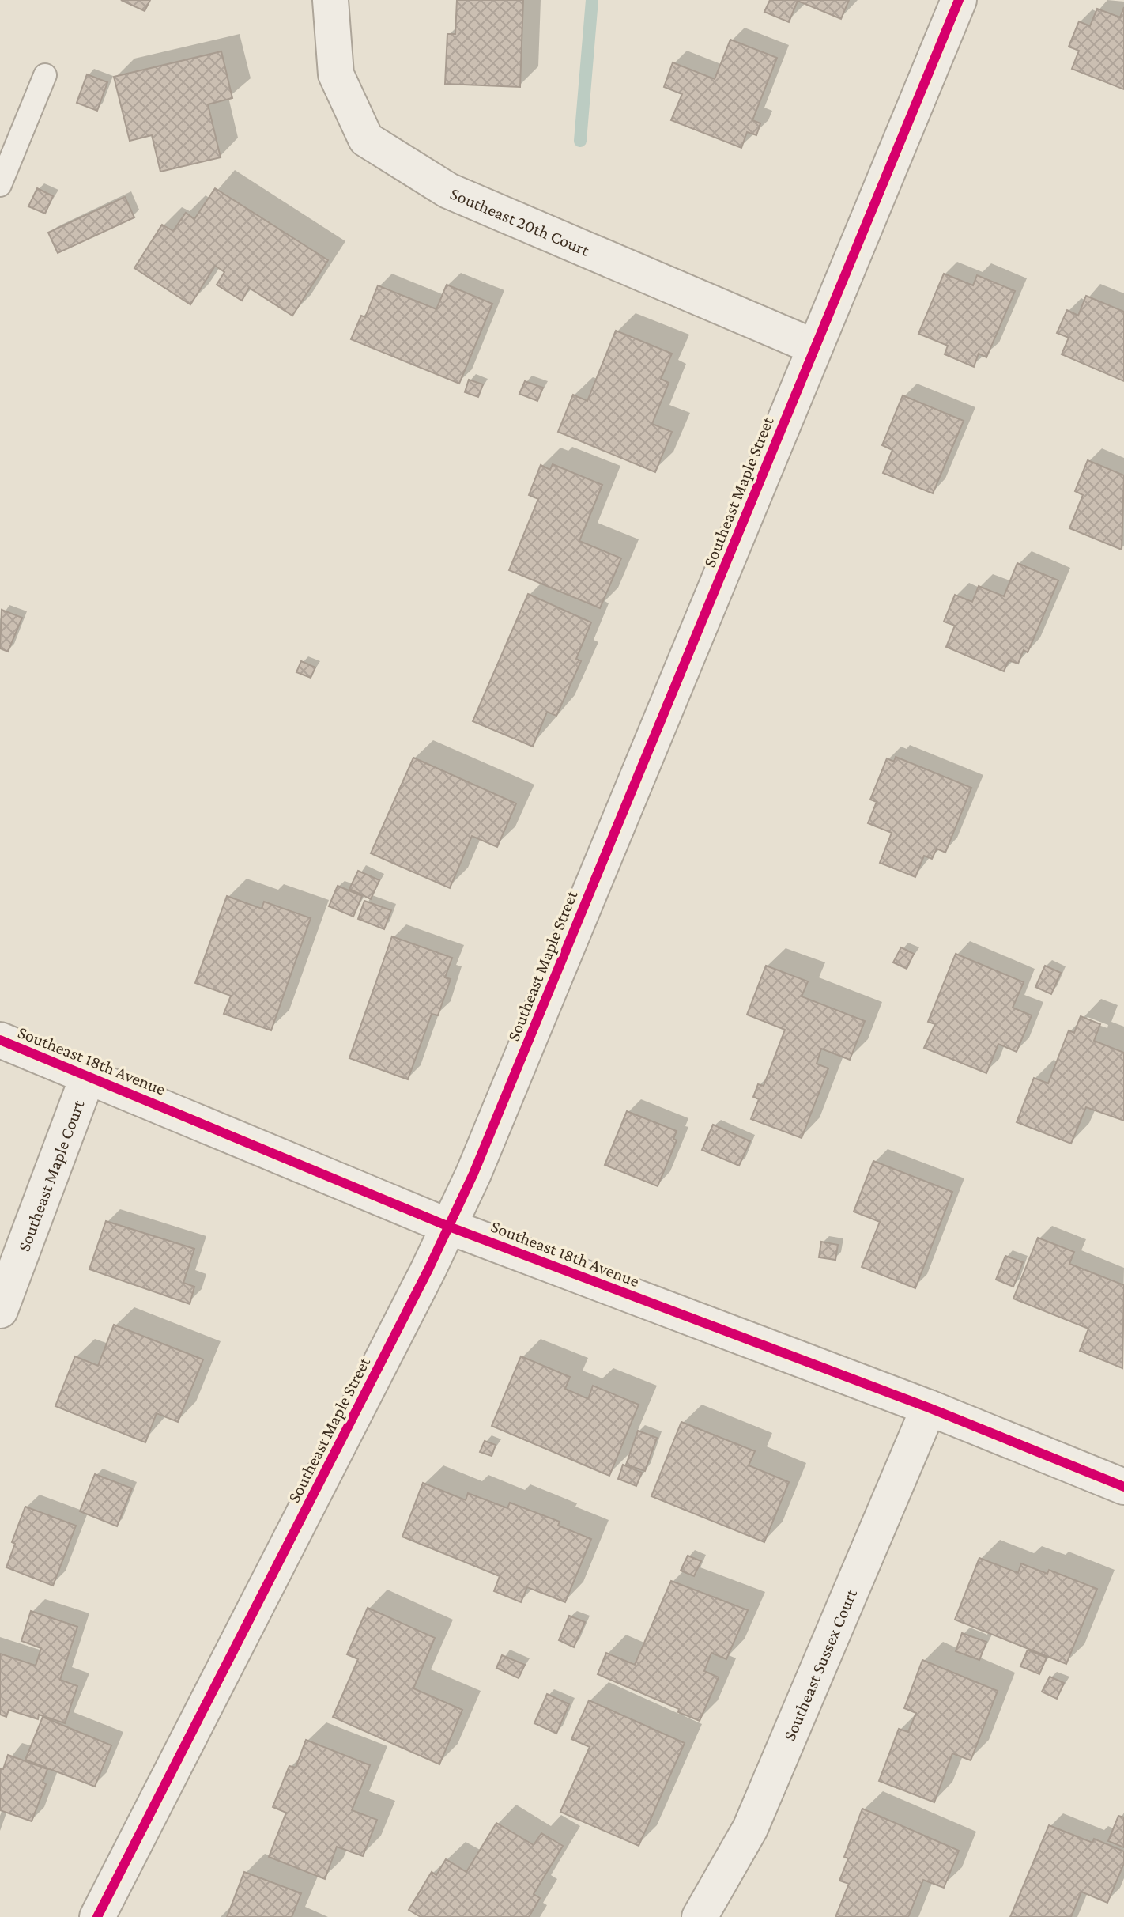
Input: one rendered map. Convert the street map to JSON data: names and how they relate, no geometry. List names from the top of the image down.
{
  "streets": {
    "street": [
      "Southeast 20th Court",
      "Southeast Maple Street",
      "Southeast 18th Avenue",
      "Southeast Maple Court",
      "Southeast Sussex Court"
    ]
  },
  "crossings": [
    ["Southeast 20th Court", "Southeast Maple Street"],
    ["Southeast Maple Street", "Southeast 18th Avenue"],
    ["Southeast 18th Avenue", "Southeast Maple Court"],
    ["Southeast 18th Avenue", "Southeast Sussex Court"]
  ]
}
